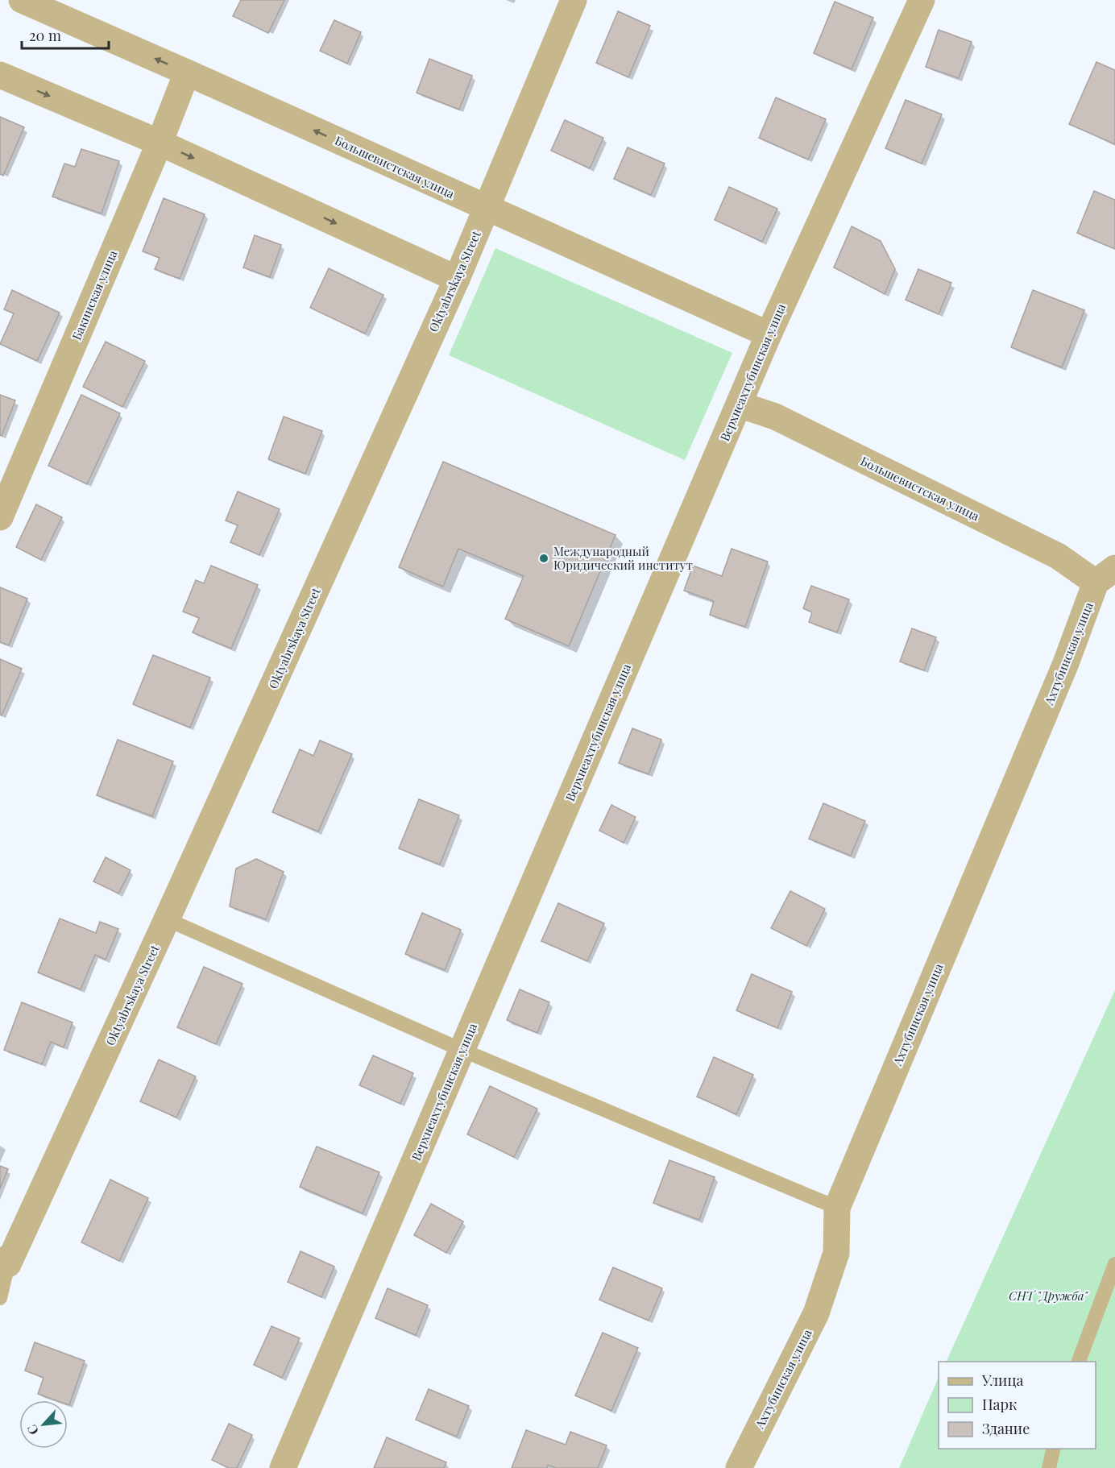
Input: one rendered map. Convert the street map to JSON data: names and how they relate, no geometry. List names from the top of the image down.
{
  "streets": {
    "street": [
      "Большевистская улица",
      "Oktyabrskaya Street",
      "Бакинская улица",
      "Верхнеахтубинская улица",
      "Ахтубинская улица"
    ]
  },
  "crossings": [
    ["Большевистская улица", "Oktyabrskaya Street"],
    ["Большевистская улица", "Бакинская улица"],
    ["Большевистская улица", "Верхнеахтубинская улица"],
    ["Большевистская улица", "Ахтубинская улица"]
  ],
  "parks": ["СНТ \"Дружба\""],
  "places": ["Международный Юридический институт"],
  "legend": ["Улица", "Парк", "Здание"],
  "scale_bar": "20 m",
  "north": "bottom left"
}
